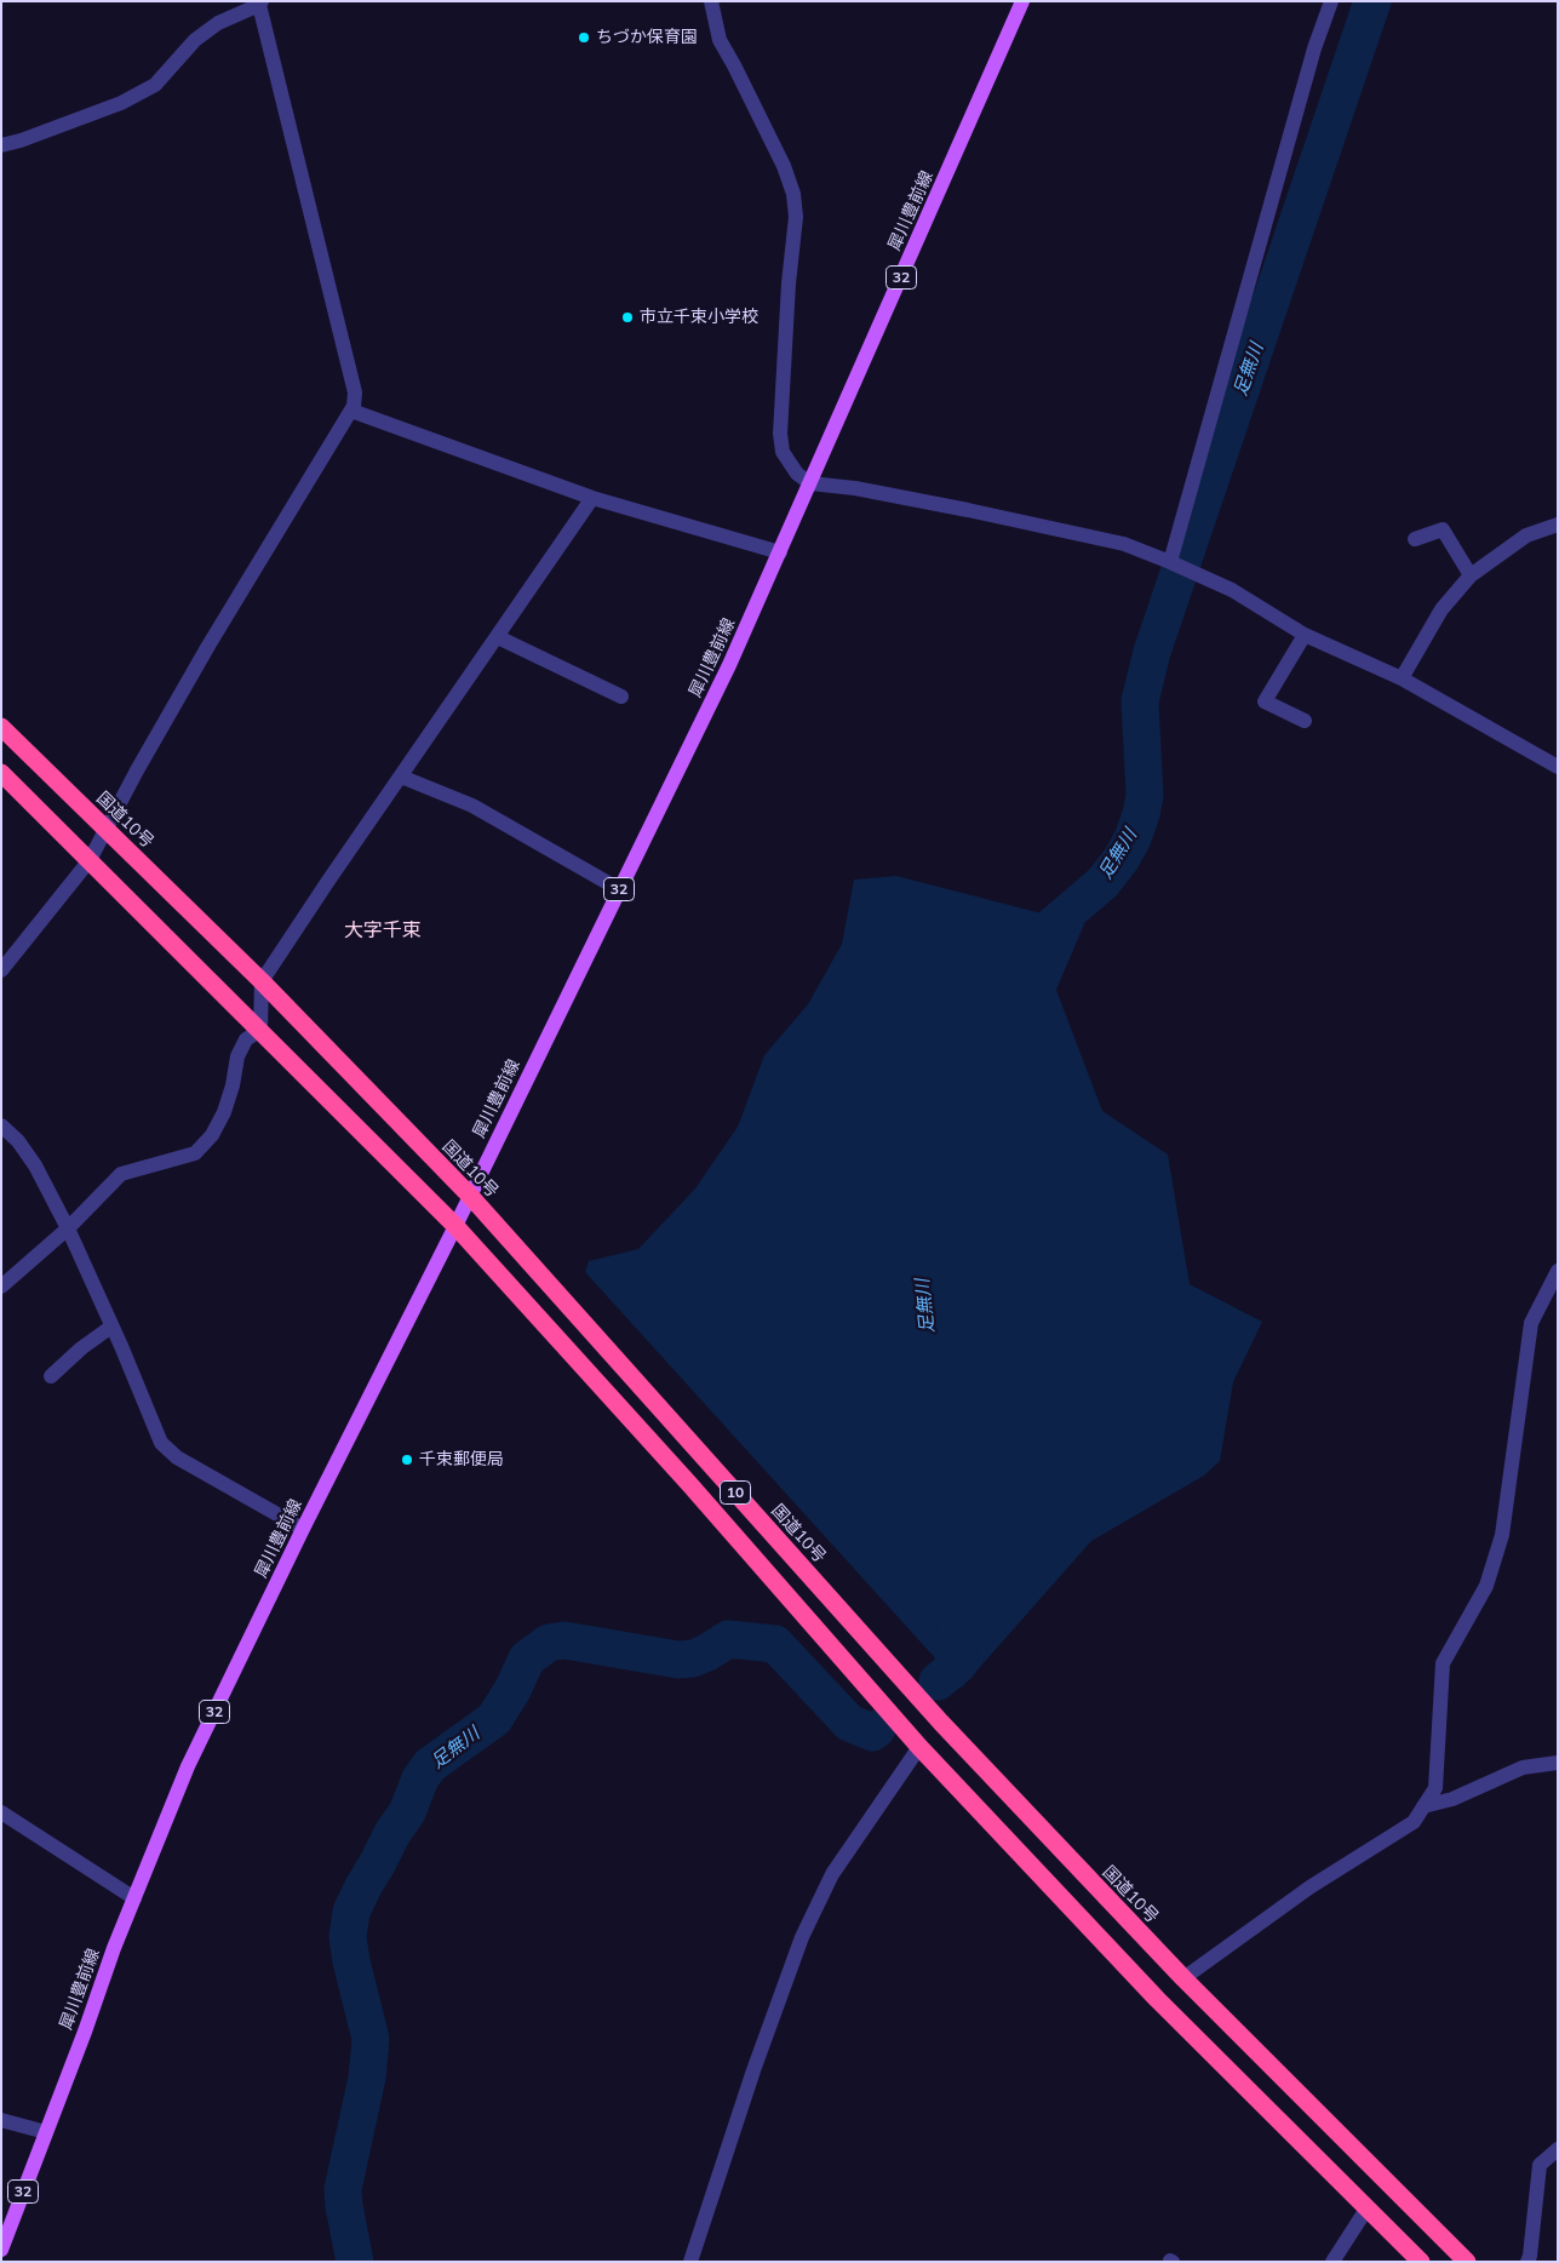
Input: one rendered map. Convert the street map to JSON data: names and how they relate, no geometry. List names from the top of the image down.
{
  "streets": {
    "highway": ["国道10号", "10"],
    "main road": ["犀川豊前線", "32"]
  },
  "crossings": [
    ["犀川豊前線", "国道10号"],
    ["犀川豊前線", "10"]
  ],
  "districts": ["大字千束"],
  "water": ["足無川"],
  "places": ["ちづか保育園", "市立千束小学校", "千束郵便局"]
}
